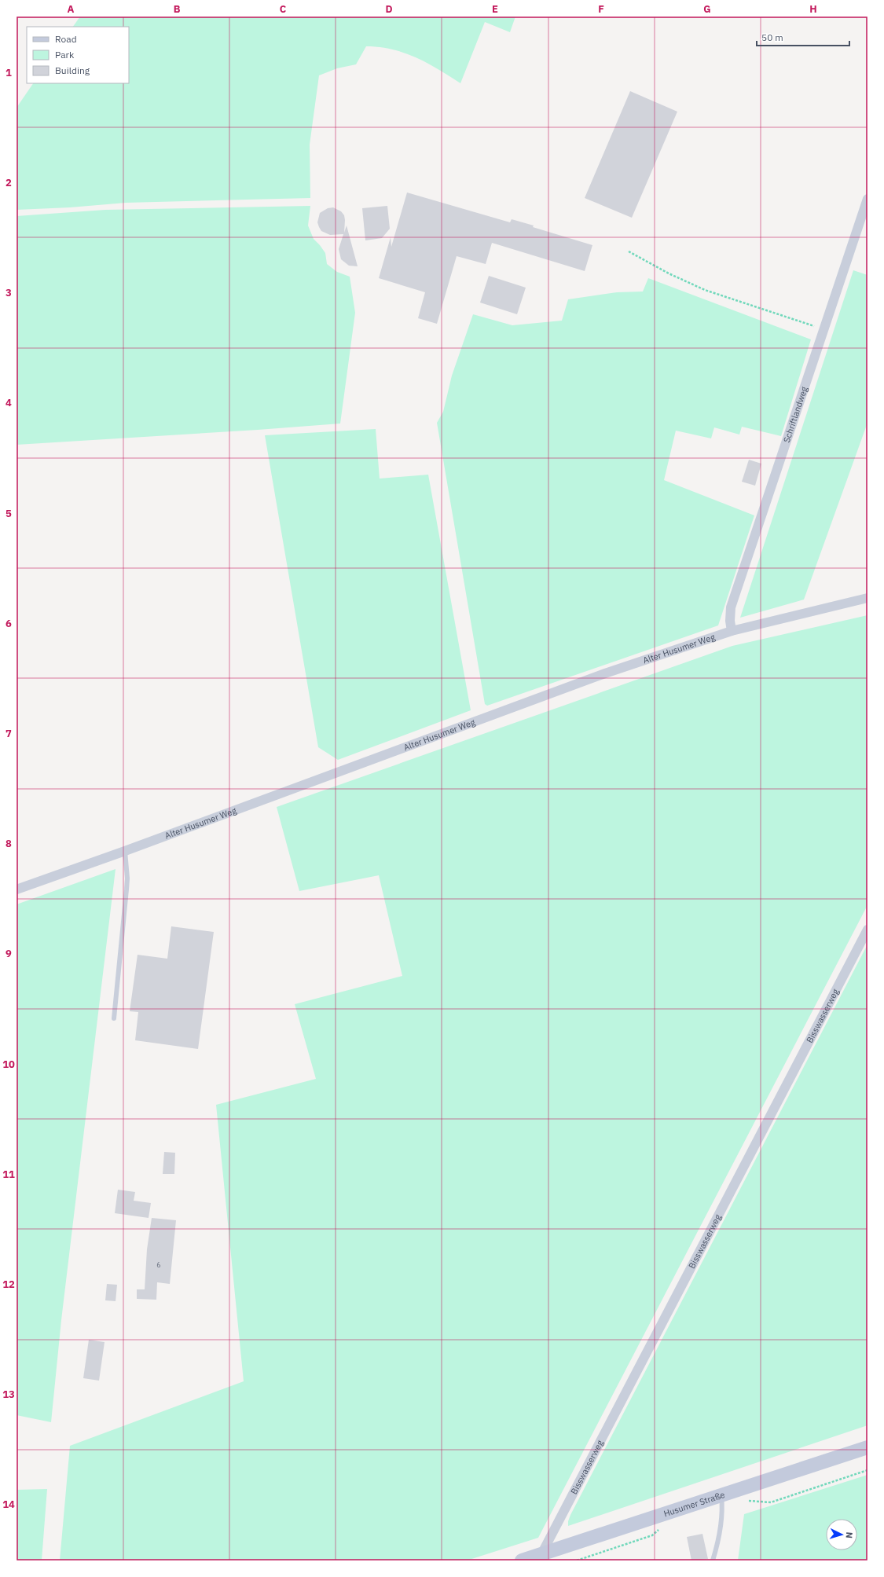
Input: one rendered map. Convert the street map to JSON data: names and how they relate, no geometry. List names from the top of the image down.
{
  "streets": {
    "main road": ["Husumer Straße"],
    "street": ["Schriftlandweg", "Alter Husumer Weg", "Bisswasserweg"]
  },
  "crossings": [
    ["Schriftlandweg", "Alter Husumer Weg"],
    ["Bisswasserweg", "Husumer Straße"]
  ],
  "house_numbers": ["6"],
  "legend": ["Road", "Park", "Building"],
  "scale_bar": "50 m",
  "north": "right",
  "grid": {
    "columns": [
      "A",
      "B",
      "C",
      "D",
      "E",
      "F",
      "G",
      "H"
    ],
    "rows": [
      "1",
      "2",
      "3",
      "4",
      "5",
      "6",
      "7",
      "8",
      "9",
      "10",
      "11",
      "12",
      "13",
      "14"
    ]
  }
}
